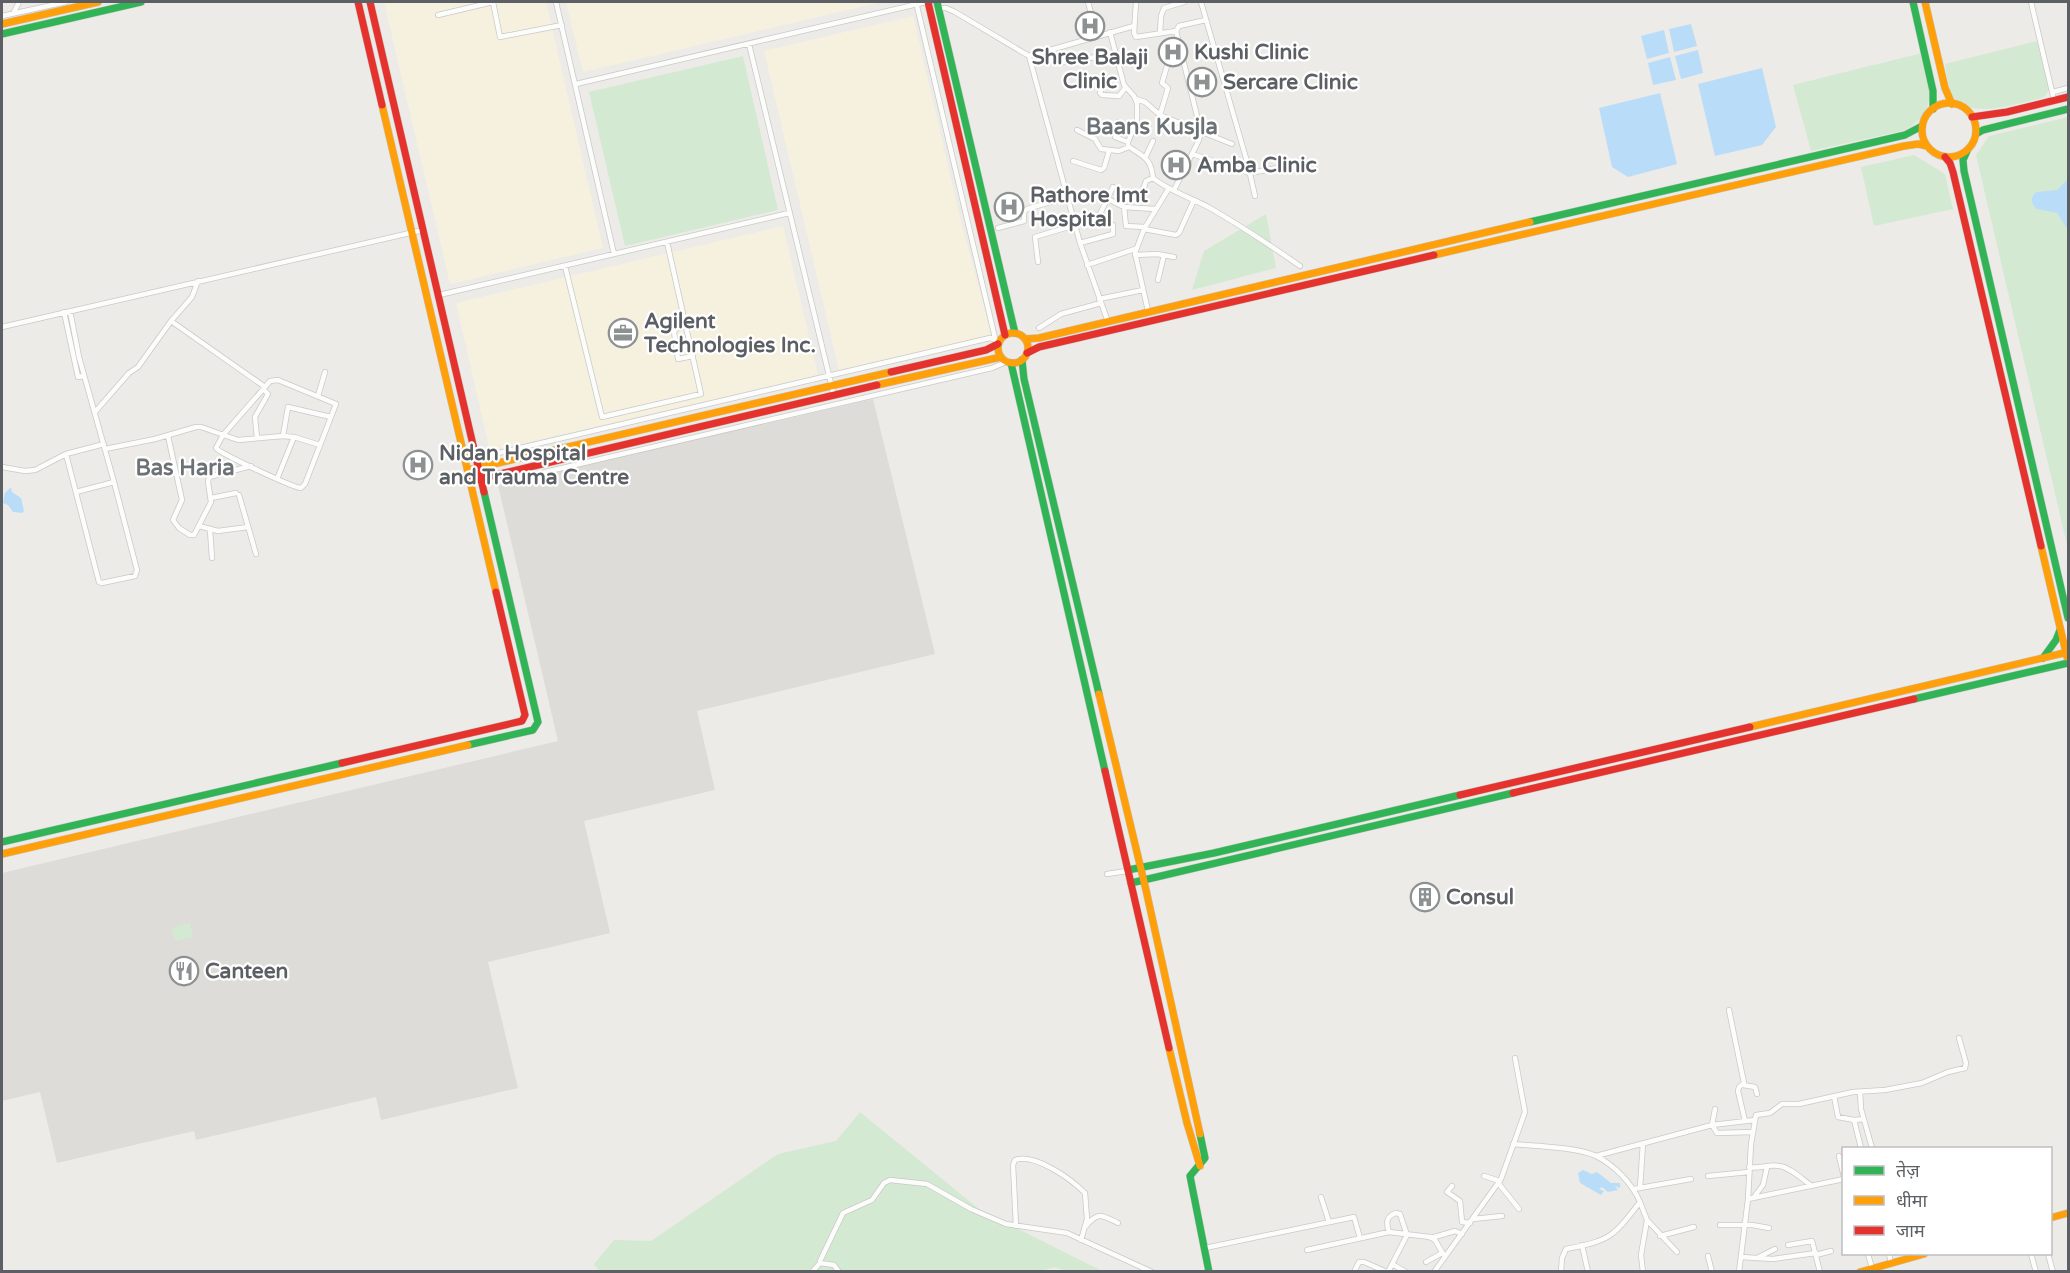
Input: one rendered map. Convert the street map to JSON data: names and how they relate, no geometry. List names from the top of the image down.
{
  "districts": ["Baans Kusjla", "Bas Haria"],
  "places": {
    "hospital": [
      "Shree Balaji Clinic",
      "Kushi Clinic",
      "Sercare Clinic",
      "Amba Clinic",
      "Rathore Imt Hospital",
      "Nidan Hospital and Trauma Centre"
    ],
    "office": ["Agilent Technologies Inc."],
    "building": ["Consul"],
    "restaurant": ["Canteen"]
  },
  "legend": ["तेज़", "धीमा", "जाम"]
}
